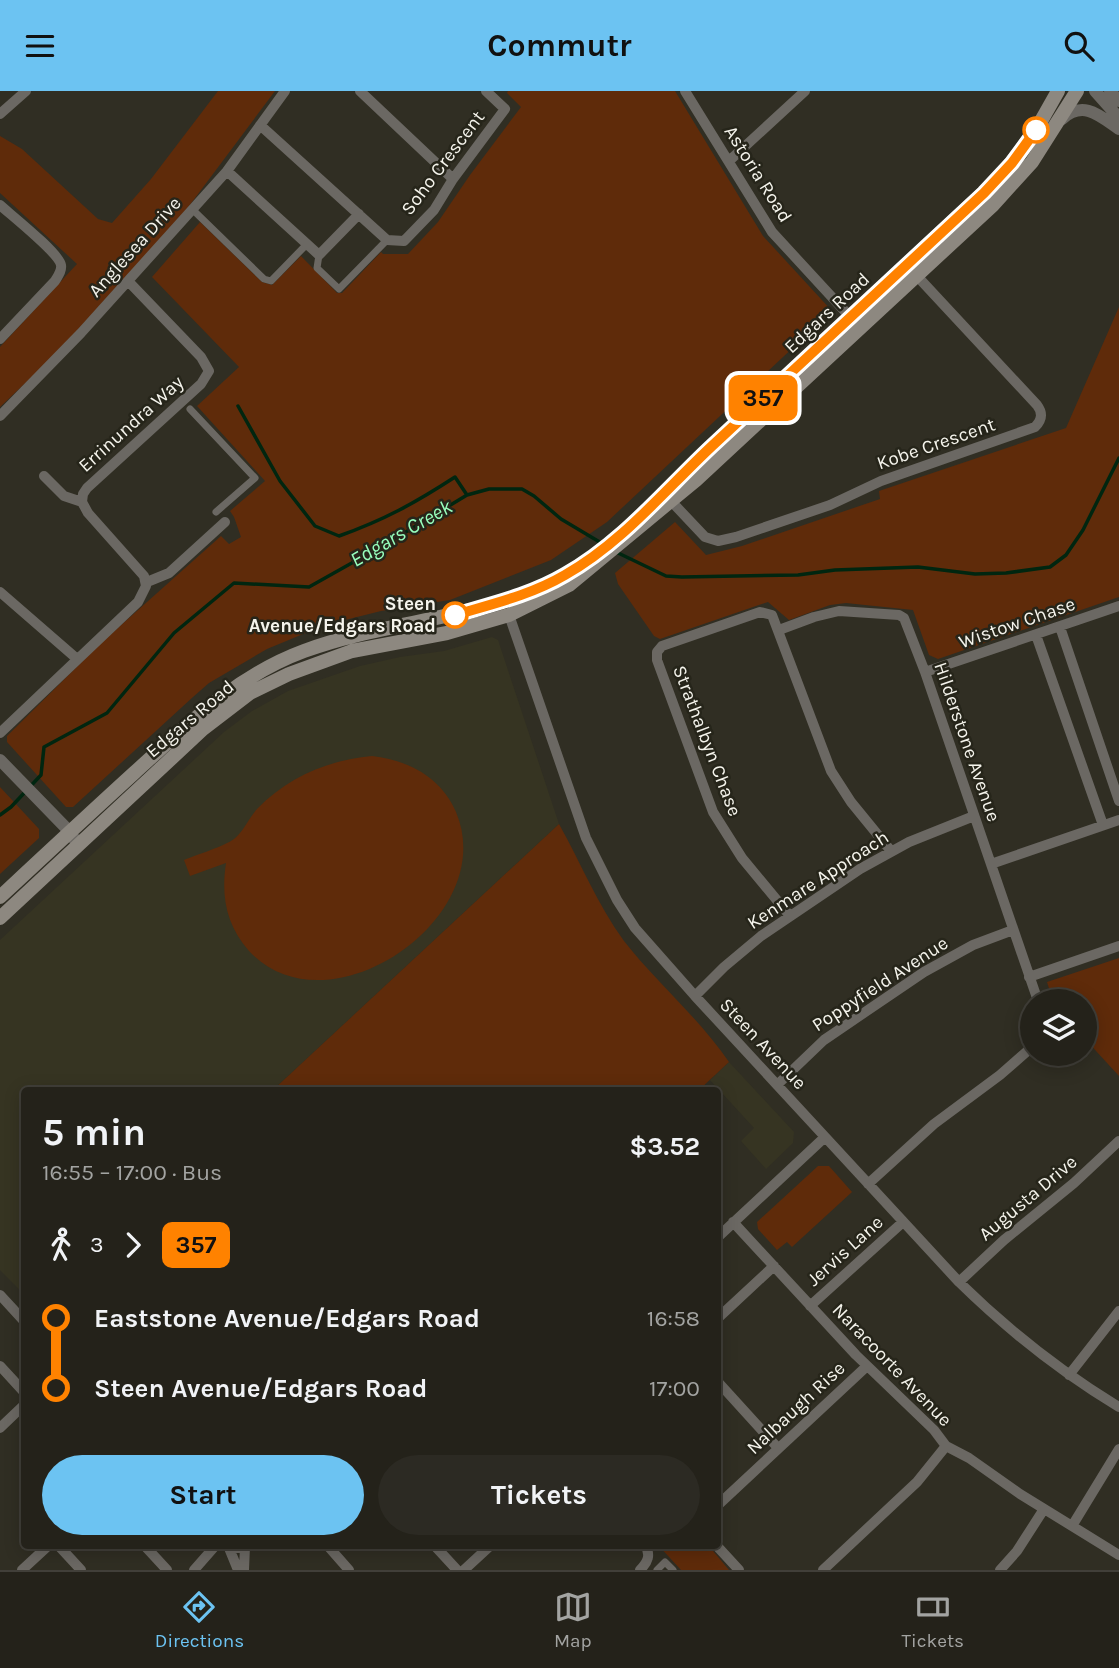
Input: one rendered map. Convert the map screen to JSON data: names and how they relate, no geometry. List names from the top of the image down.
{
  "streets": {
    "main road": ["Edgars Road"],
    "street": [
      "Soho Crescent",
      "Astoria Road",
      "Anglesea Drive",
      "Errinundra Way",
      "Kobe Crescent",
      "Wistow Chase",
      "Strathalbyn Chase",
      "Hilderstone Avenue",
      "Kenmare Approach",
      "Poppyfield Avenue",
      "Steen Avenue",
      "Augusta Drive",
      "Jervis Lane",
      "Naracoorte Avenue",
      "Nalbaugh Rise"
    ]
  },
  "crossings": [
    ["Astoria Road", "Edgars Road"],
    ["Anglesea Drive", "Errinundra Way"],
    ["Edgars Road", "Kobe Crescent"],
    ["Edgars Road", "Steen Avenue"],
    ["Wistow Chase", "Hilderstone Avenue"],
    ["Strathalbyn Chase", "Hilderstone Avenue"],
    ["Strathalbyn Chase", "Kenmare Approach"],
    ["Hilderstone Avenue", "Kenmare Approach"],
    ["Hilderstone Avenue", "Poppyfield Avenue"],
    ["Kenmare Approach", "Steen Avenue"],
    ["Poppyfield Avenue", "Steen Avenue"],
    ["Steen Avenue", "Augusta Drive"],
    ["Steen Avenue", "Jervis Lane"],
    ["Jervis Lane", "Naracoorte Avenue"],
    ["Naracoorte Avenue", "Nalbaugh Rise"]
  ],
  "water": ["Edgars Creek"],
  "places": ["Steen Avenue/Edgars Road"],
  "lines": ["bus line 357"],
  "page": {
    "header": "Commutr",
    "on_map": "357",
    "heading": ["5 min", "16:55 – 17:00 · Bus", "$3.52"],
    "legs": ["3", "357"],
    "list": [
      {
        "name": "Eaststone Avenue/Edgars Road",
        "value": "16:58"
      },
      {
        "name": "Steen Avenue/Edgars Road",
        "value": "17:00"
      }
    ],
    "buttons": ["Start", "Tickets"],
    "tabs": ["Directions", "Map", "Tickets"]
  }
}
